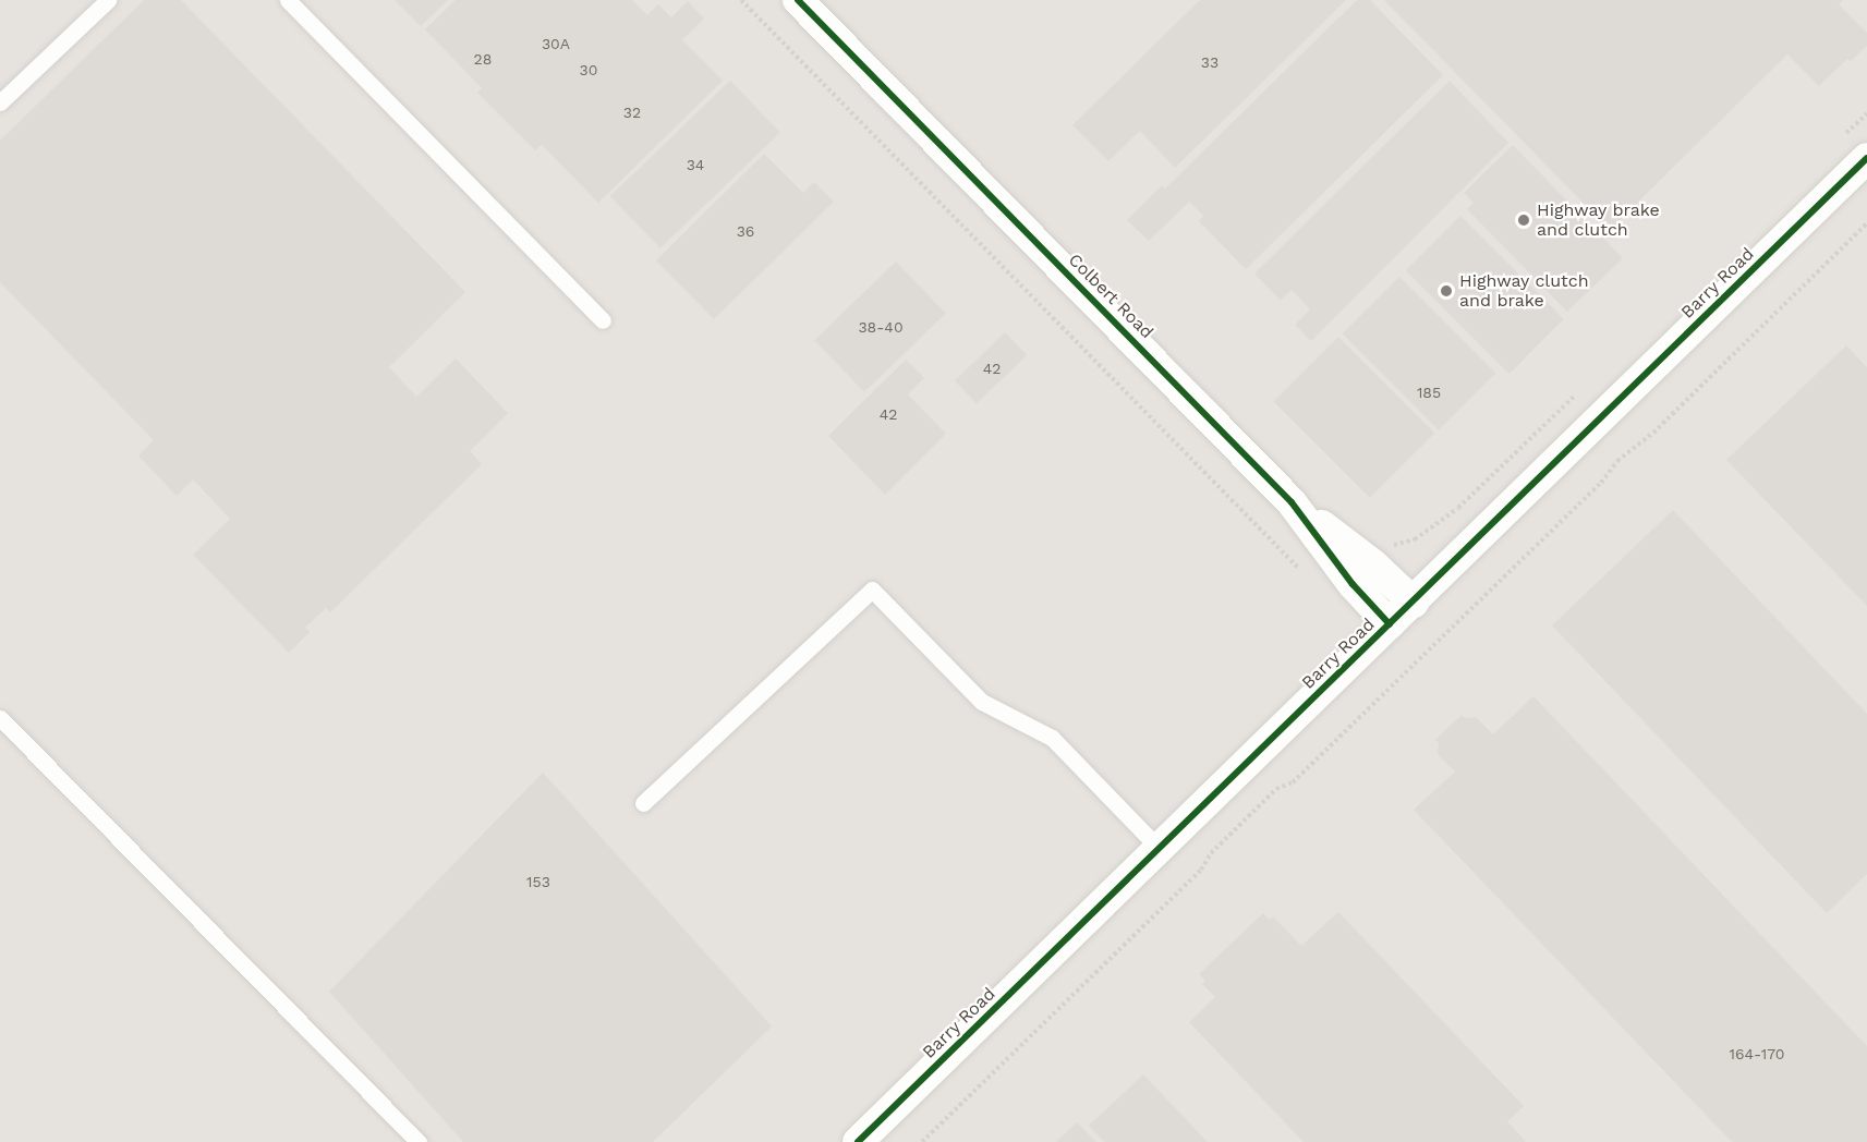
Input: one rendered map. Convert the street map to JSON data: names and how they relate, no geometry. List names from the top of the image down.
{
  "streets": {
    "street": ["Barry Road", "Colbert Road"]
  },
  "crossings": [
    ["Barry Road", "Colbert Road"]
  ],
  "places": ["Highway brake and clutch", "Highway clutch and brake"],
  "house_numbers": [
    "30A",
    "28",
    "33",
    "30",
    "32",
    "34",
    "36",
    "38-40",
    "42",
    "185",
    "42",
    "153",
    "164-170"
  ]
}
